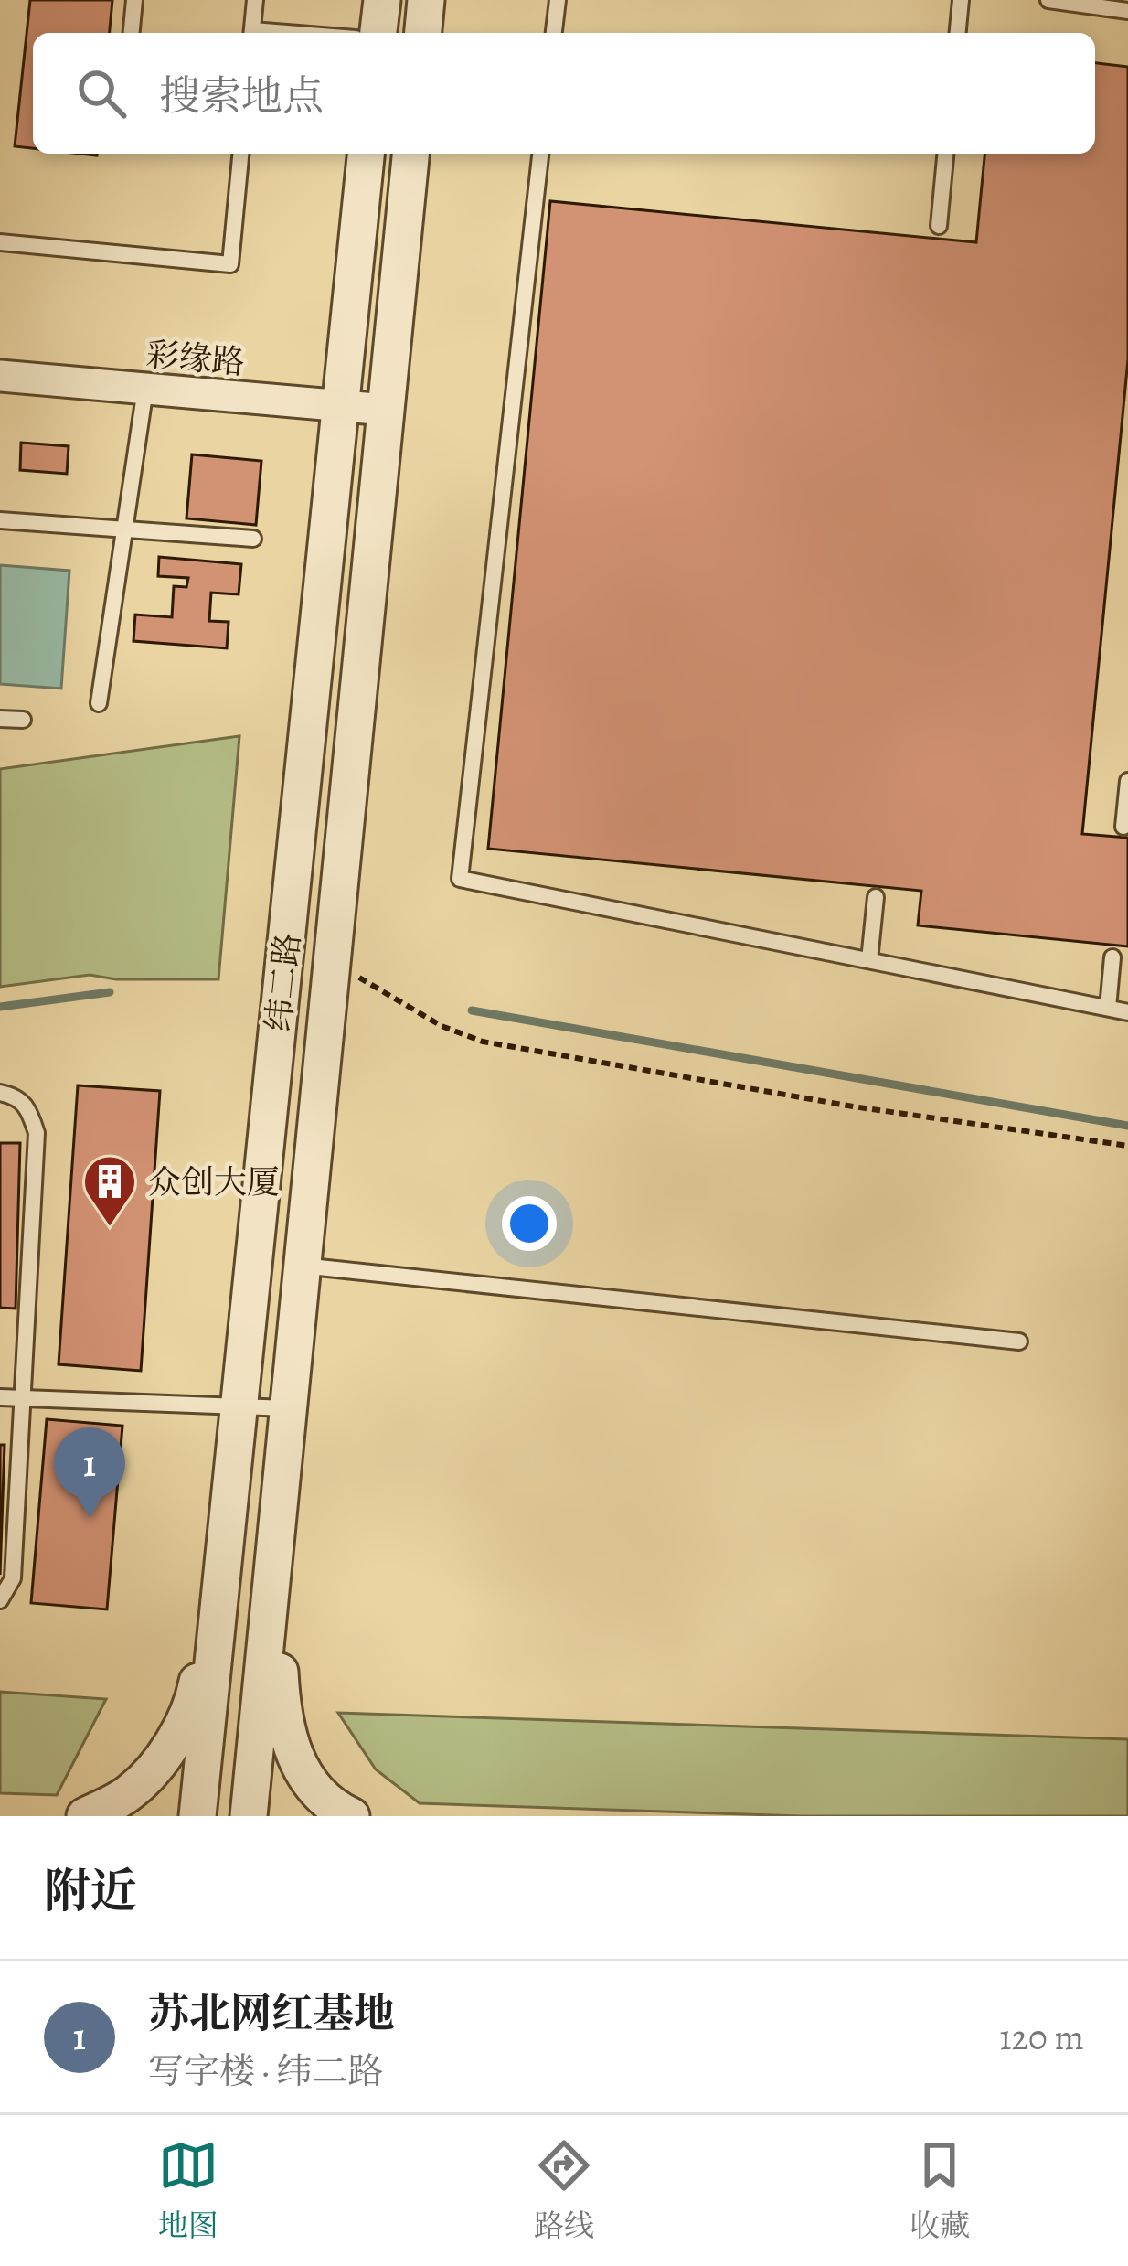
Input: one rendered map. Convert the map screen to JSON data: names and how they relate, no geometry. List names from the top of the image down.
{
  "streets": {
    "street": ["彩缘路", "纬二路"]
  },
  "crossings": [
    ["彩缘路", "纬二路"]
  ],
  "places": {
    "building": ["众创大厦"]
  },
  "page": {
    "search": "搜索地点",
    "pins": "1",
    "heading": "附近",
    "list": [
      {
        "mark": "1",
        "name": "苏北网红基地",
        "note": "写字楼 · 纬二路",
        "value": "120 m"
      }
    ],
    "nav": ["地图", "路线", "收藏"]
  }
}
